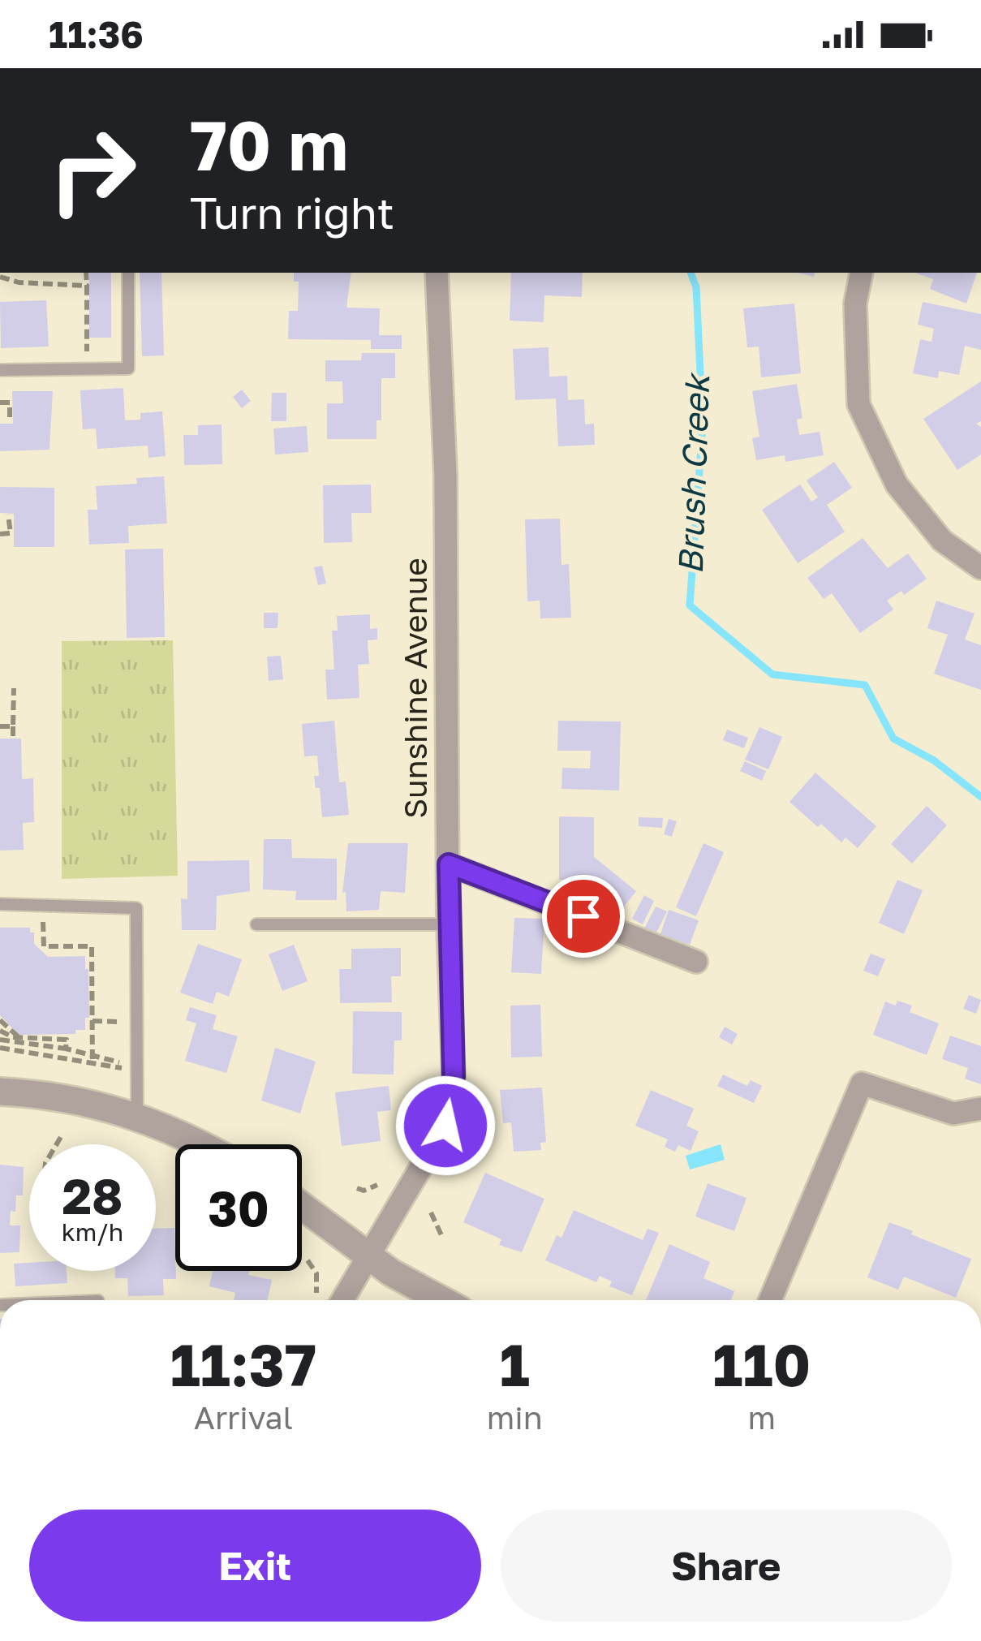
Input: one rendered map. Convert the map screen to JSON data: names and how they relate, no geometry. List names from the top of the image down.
{
  "streets": {
    "street": ["Sunshine Avenue"]
  },
  "water": ["Brush Creek"],
  "page": {
    "status": "11:36",
    "turn": ["70 m", "Turn right"],
    "speed": "28 km/h",
    "limit": "30",
    "eta": [
      "11:37",
      "Arrival",
      "1",
      "min",
      "110",
      "m"
    ],
    "buttons": ["Exit", "Share"]
  }
}
